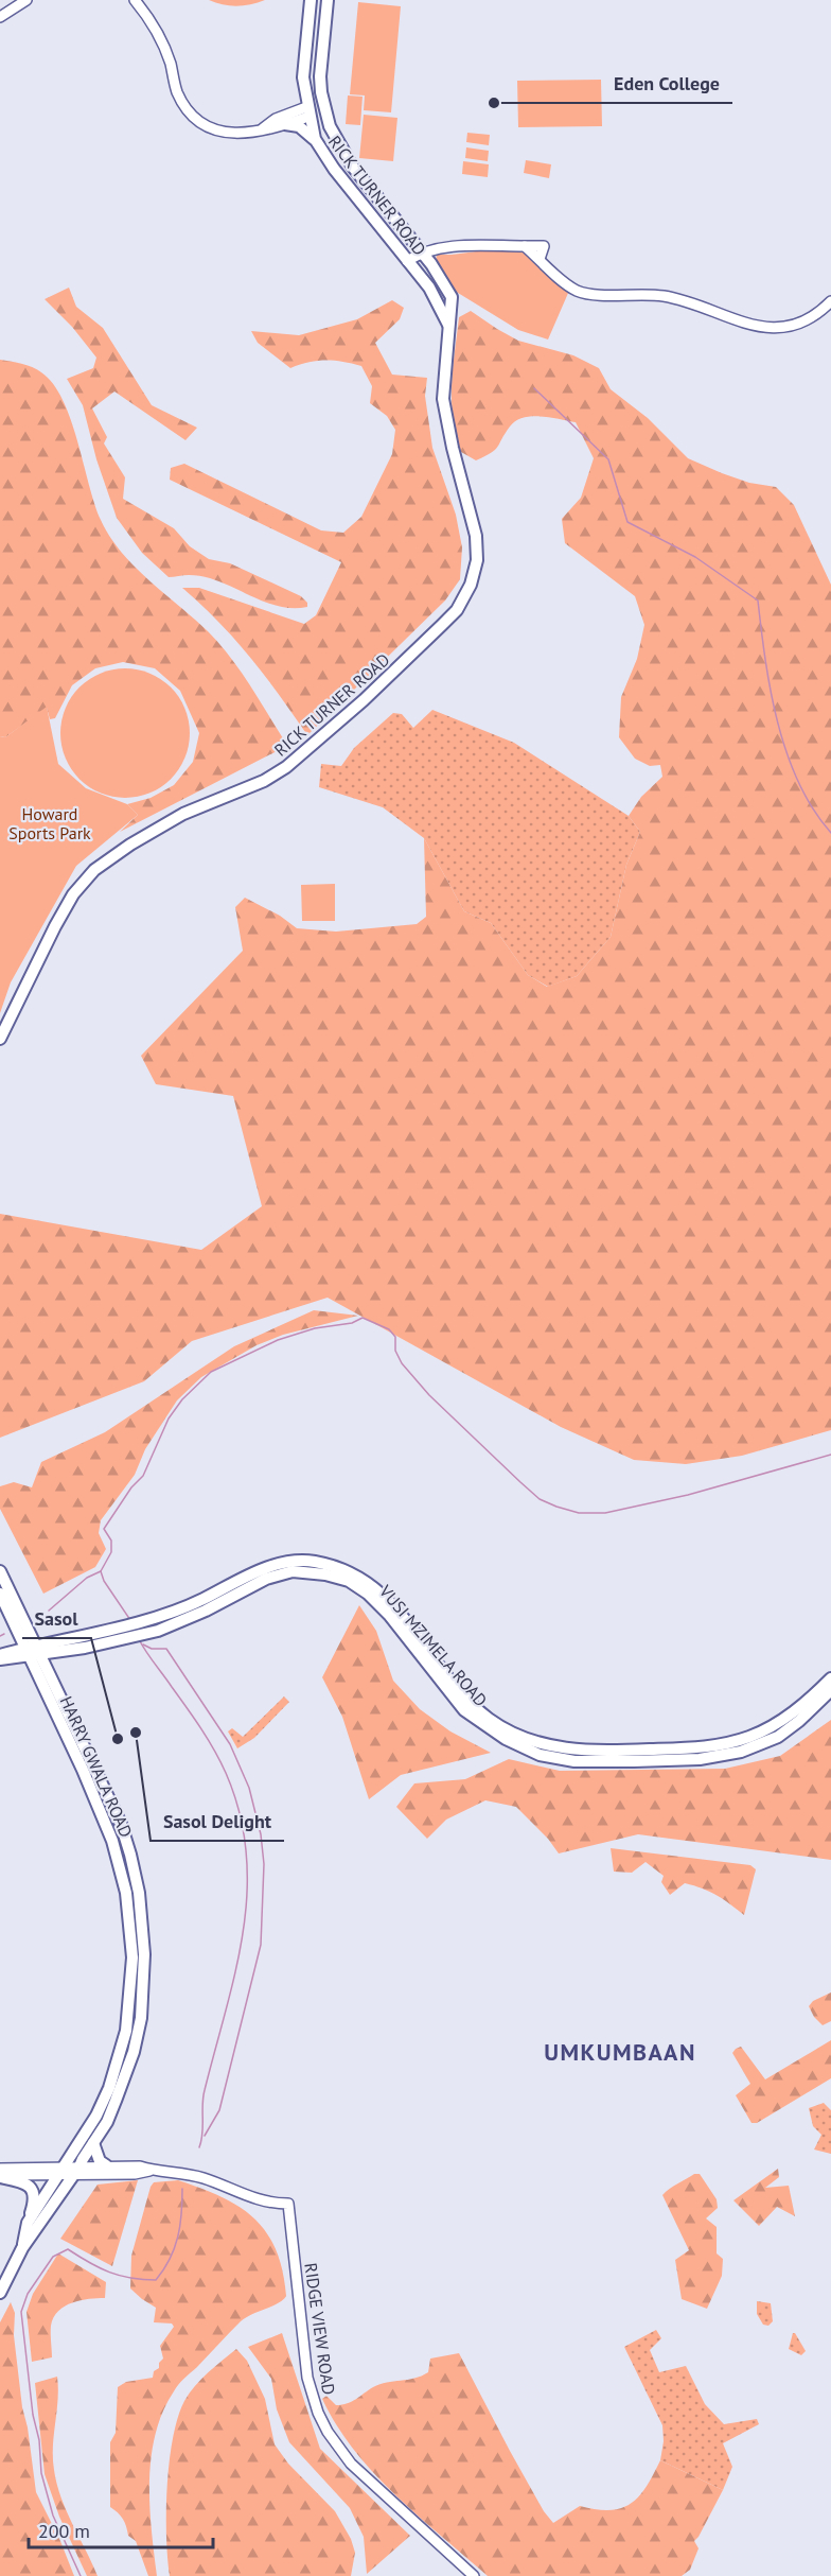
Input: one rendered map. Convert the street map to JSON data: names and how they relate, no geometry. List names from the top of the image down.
{
  "streets": {
    "main road": ["RICK TURNER ROAD", "VUSI MZIMELA ROAD", "HARRY GWALA ROAD"],
    "street": ["RIDGE VIEW ROAD"]
  },
  "crossings": [
    ["VUSI MZIMELA ROAD", "HARRY GWALA ROAD"],
    ["HARRY GWALA ROAD", "RIDGE VIEW ROAD"]
  ],
  "districts": ["UMKUMBAAN"],
  "parks": ["Howard Sports Park"],
  "places": ["Eden College", "Sasol Delight", "Sasol"],
  "scale_bar": "200 m"
}
